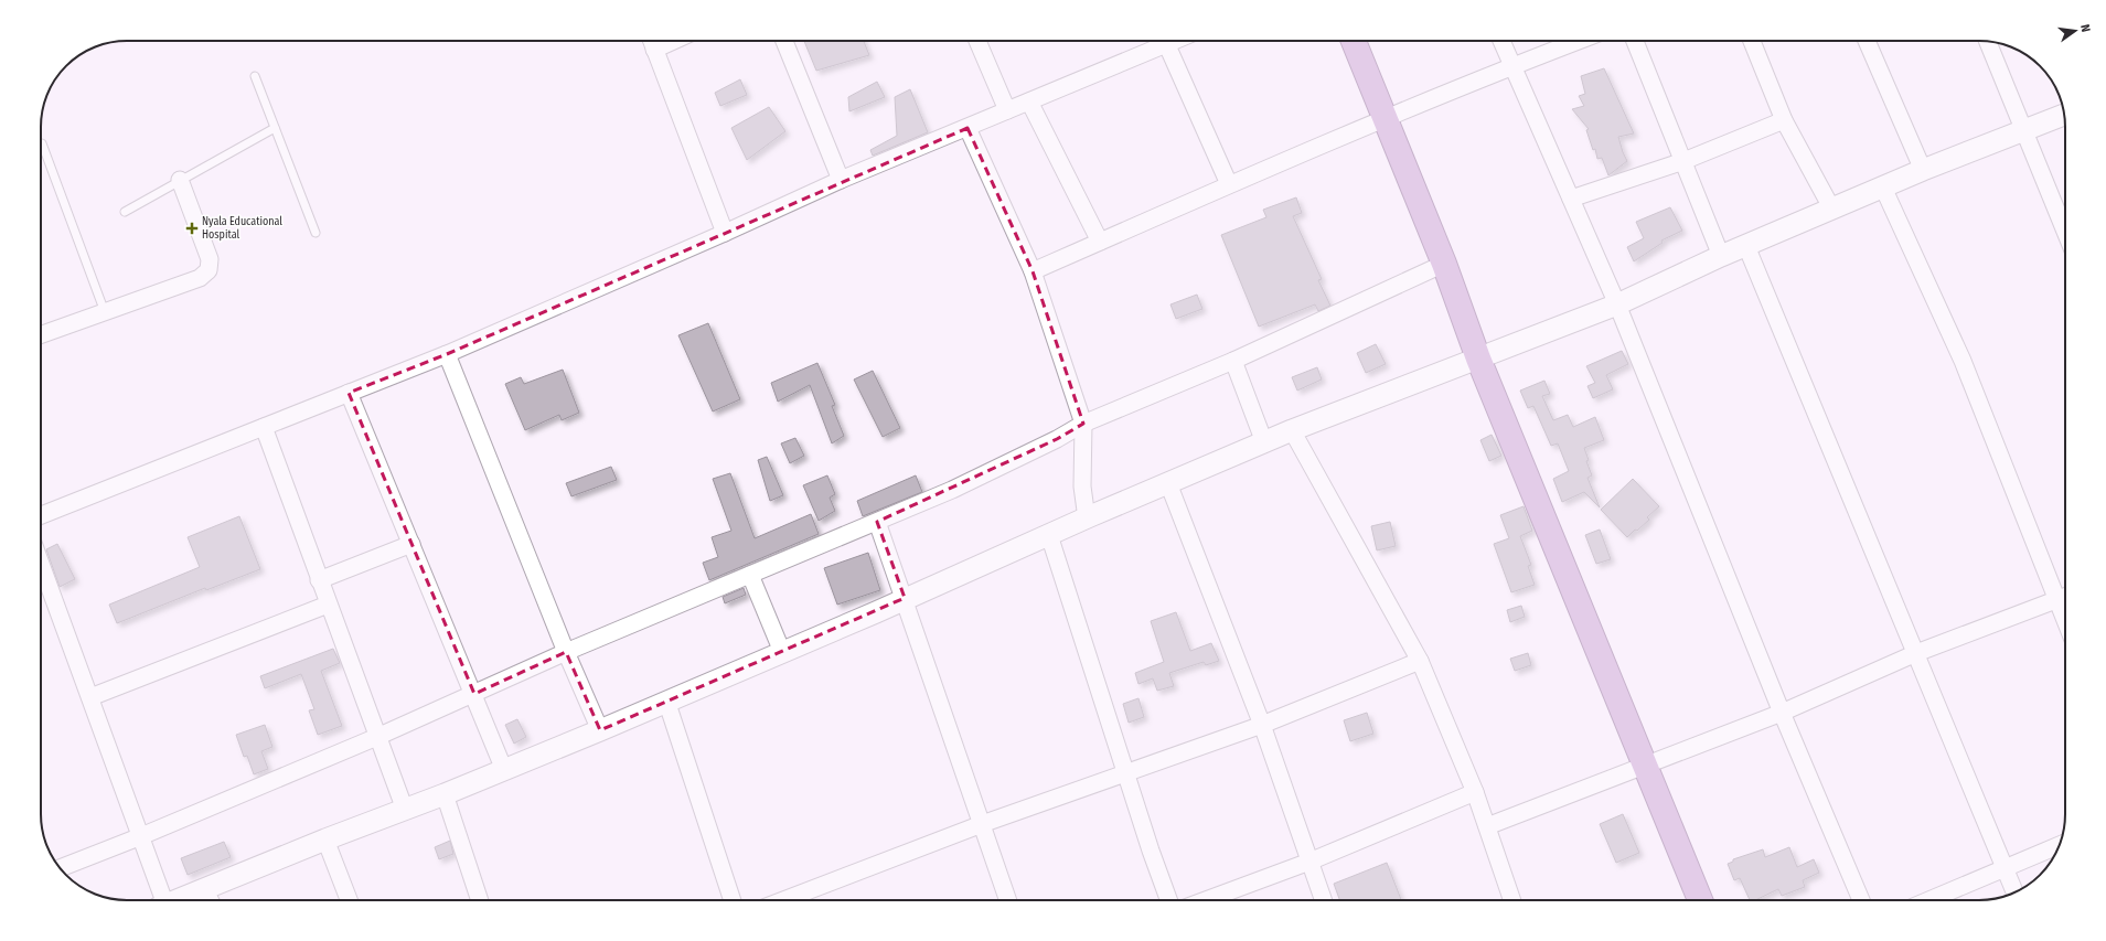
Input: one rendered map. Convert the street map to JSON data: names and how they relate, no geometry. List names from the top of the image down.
{
  "places": {
    "health": ["Nyala Educational Hospital"]
  },
  "north": "right"
}
